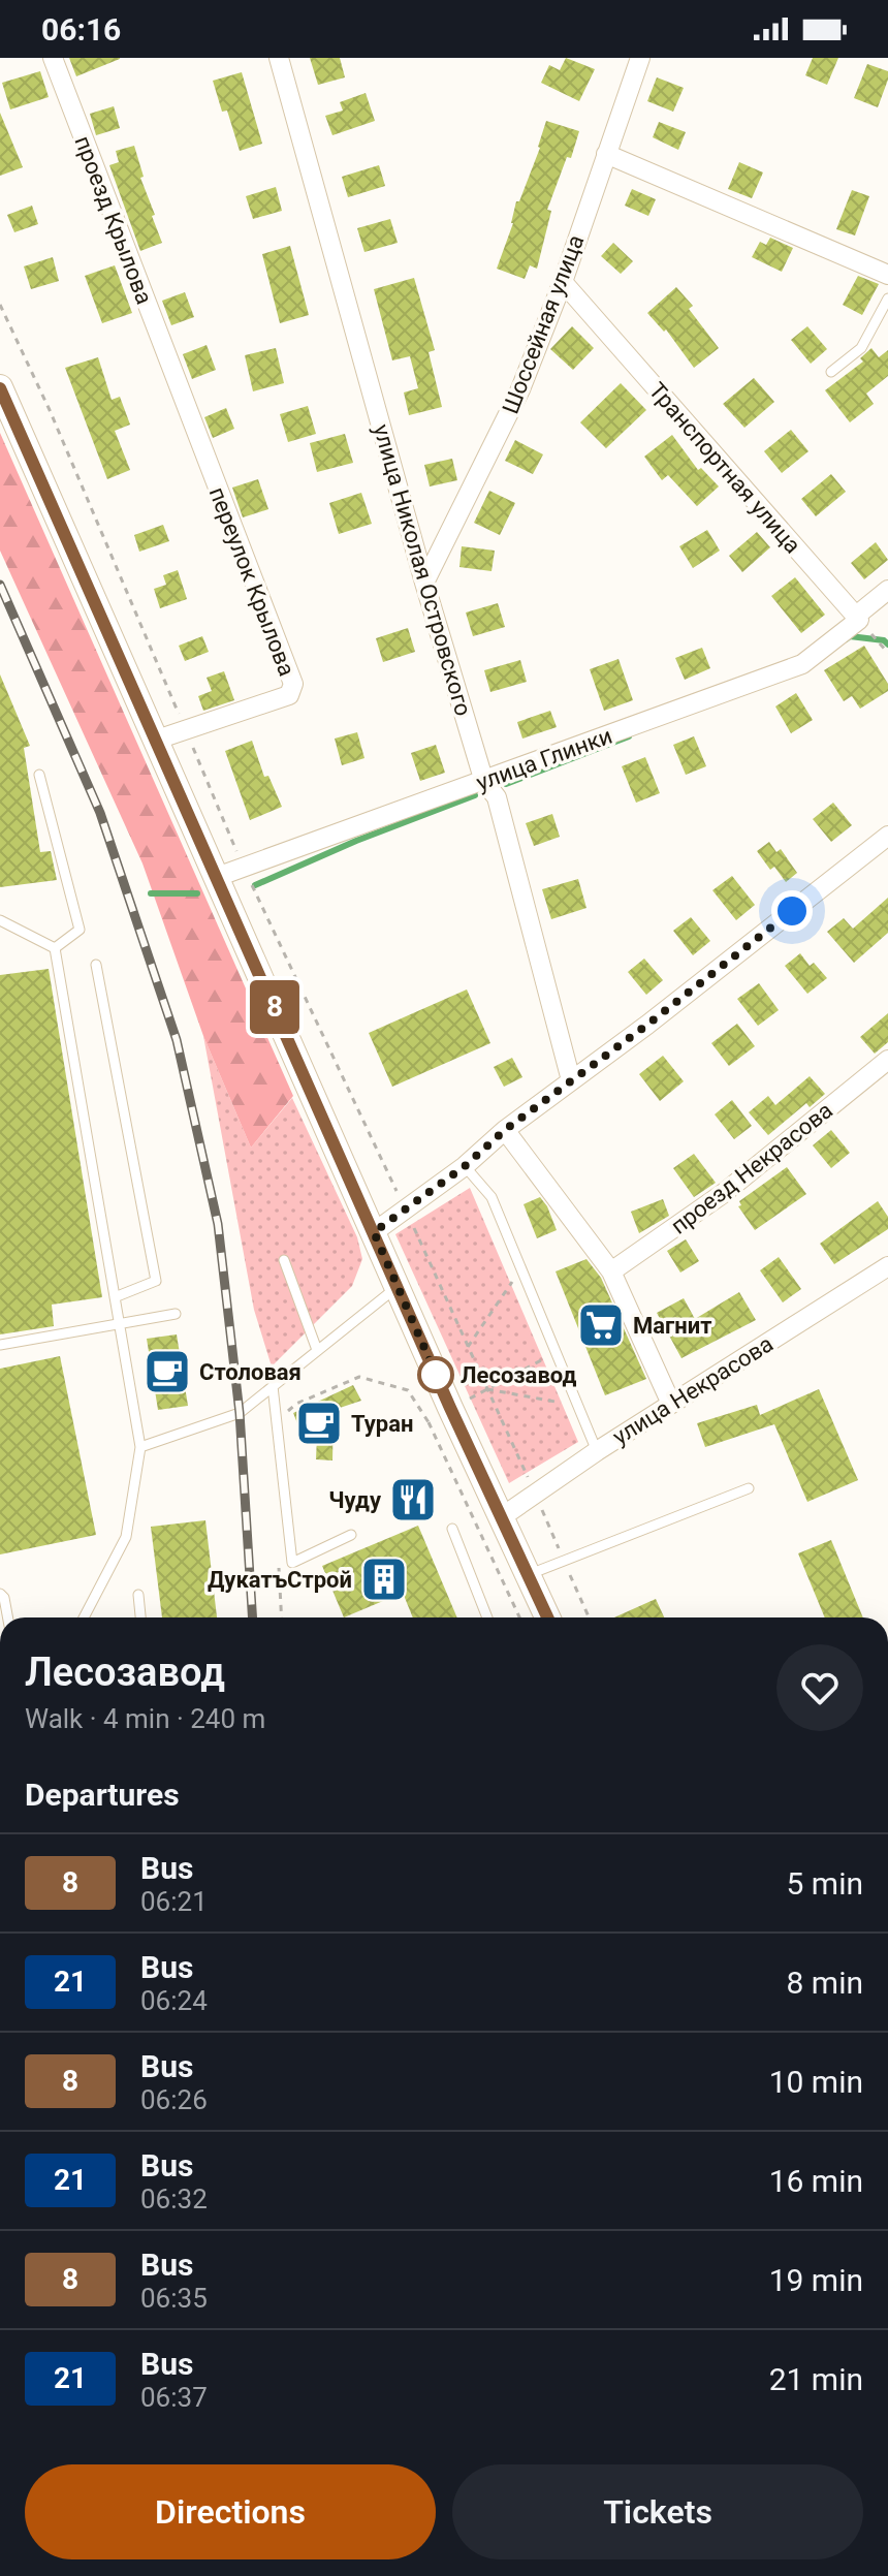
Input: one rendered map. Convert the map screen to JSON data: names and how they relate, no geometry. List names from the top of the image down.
{
  "streets": {
    "street": [
      "проезд Крылова",
      "Шоссейная улица",
      "Транспортная улица",
      "улица Николая Островского",
      "переулок Крылова",
      "улица Глинки",
      "проезд Некрасова",
      "улица Некрасова"
    ]
  },
  "crossings": [
    ["проезд Крылова", "переулок Крылова"],
    ["Шоссейная улица", "Транспортная улица"],
    ["Шоссейная улица", "улица Николая Островского"],
    ["Транспортная улица", "улица Глинки"],
    ["улица Николая Островского", "улица Глинки"]
  ],
  "places": {
    "supermarket": ["Магнит"],
    "cafe": ["Столовая", "Туран"],
    "other": ["Лесозавод"],
    "restaurant": ["Чуду"],
    "building": ["ДукатъСтрой"]
  },
  "lines": ["bus line 8"],
  "page": {
    "status": "06:16",
    "on_map": "8",
    "heading": [
      ["Лесозавод", "Walk · 4 min · 240 m"],
      "Departures"
    ],
    "list": [
      {
        "mark": "8",
        "name": "Bus",
        "note": "06:21",
        "value": "5 min"
      },
      {
        "mark": "21",
        "name": "Bus",
        "note": "06:24",
        "value": "8 min"
      },
      {
        "mark": "8",
        "name": "Bus",
        "note": "06:26",
        "value": "10 min"
      },
      {
        "mark": "21",
        "name": "Bus",
        "note": "06:32",
        "value": "16 min"
      },
      {
        "mark": "8",
        "name": "Bus",
        "note": "06:35",
        "value": "19 min"
      },
      {
        "mark": "21",
        "name": "Bus",
        "note": "06:37",
        "value": "21 min"
      }
    ],
    "buttons": ["Directions", "Tickets"]
  }
}
